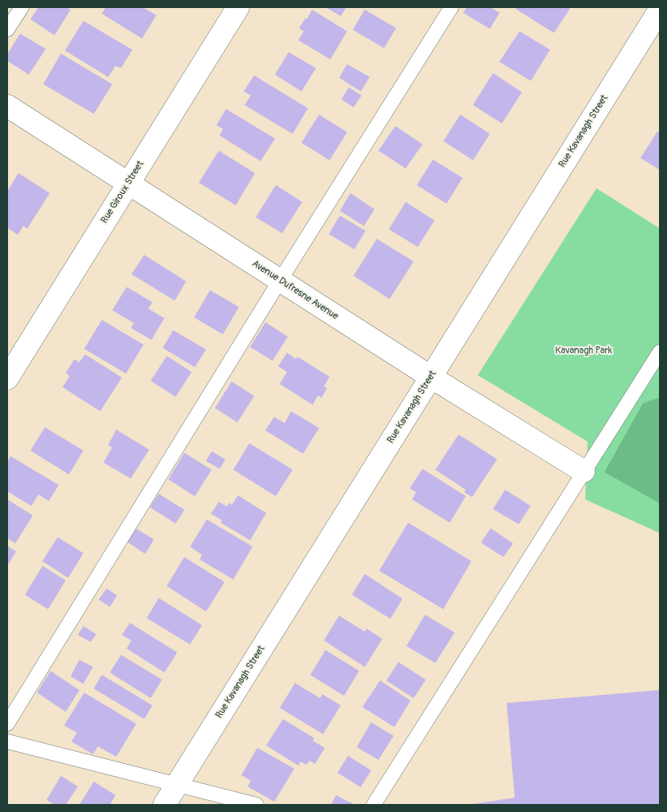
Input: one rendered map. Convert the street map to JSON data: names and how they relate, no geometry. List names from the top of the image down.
{
  "streets": {
    "street": ["Rue Kavanagh Street", "Rue Giroux Street", "Avenue Dufresne Avenue"]
  },
  "crossings": [
    ["Rue Kavanagh Street", "Avenue Dufresne Avenue"],
    ["Rue Giroux Street", "Avenue Dufresne Avenue"]
  ],
  "parks": ["Kavanagh Park"]
}
